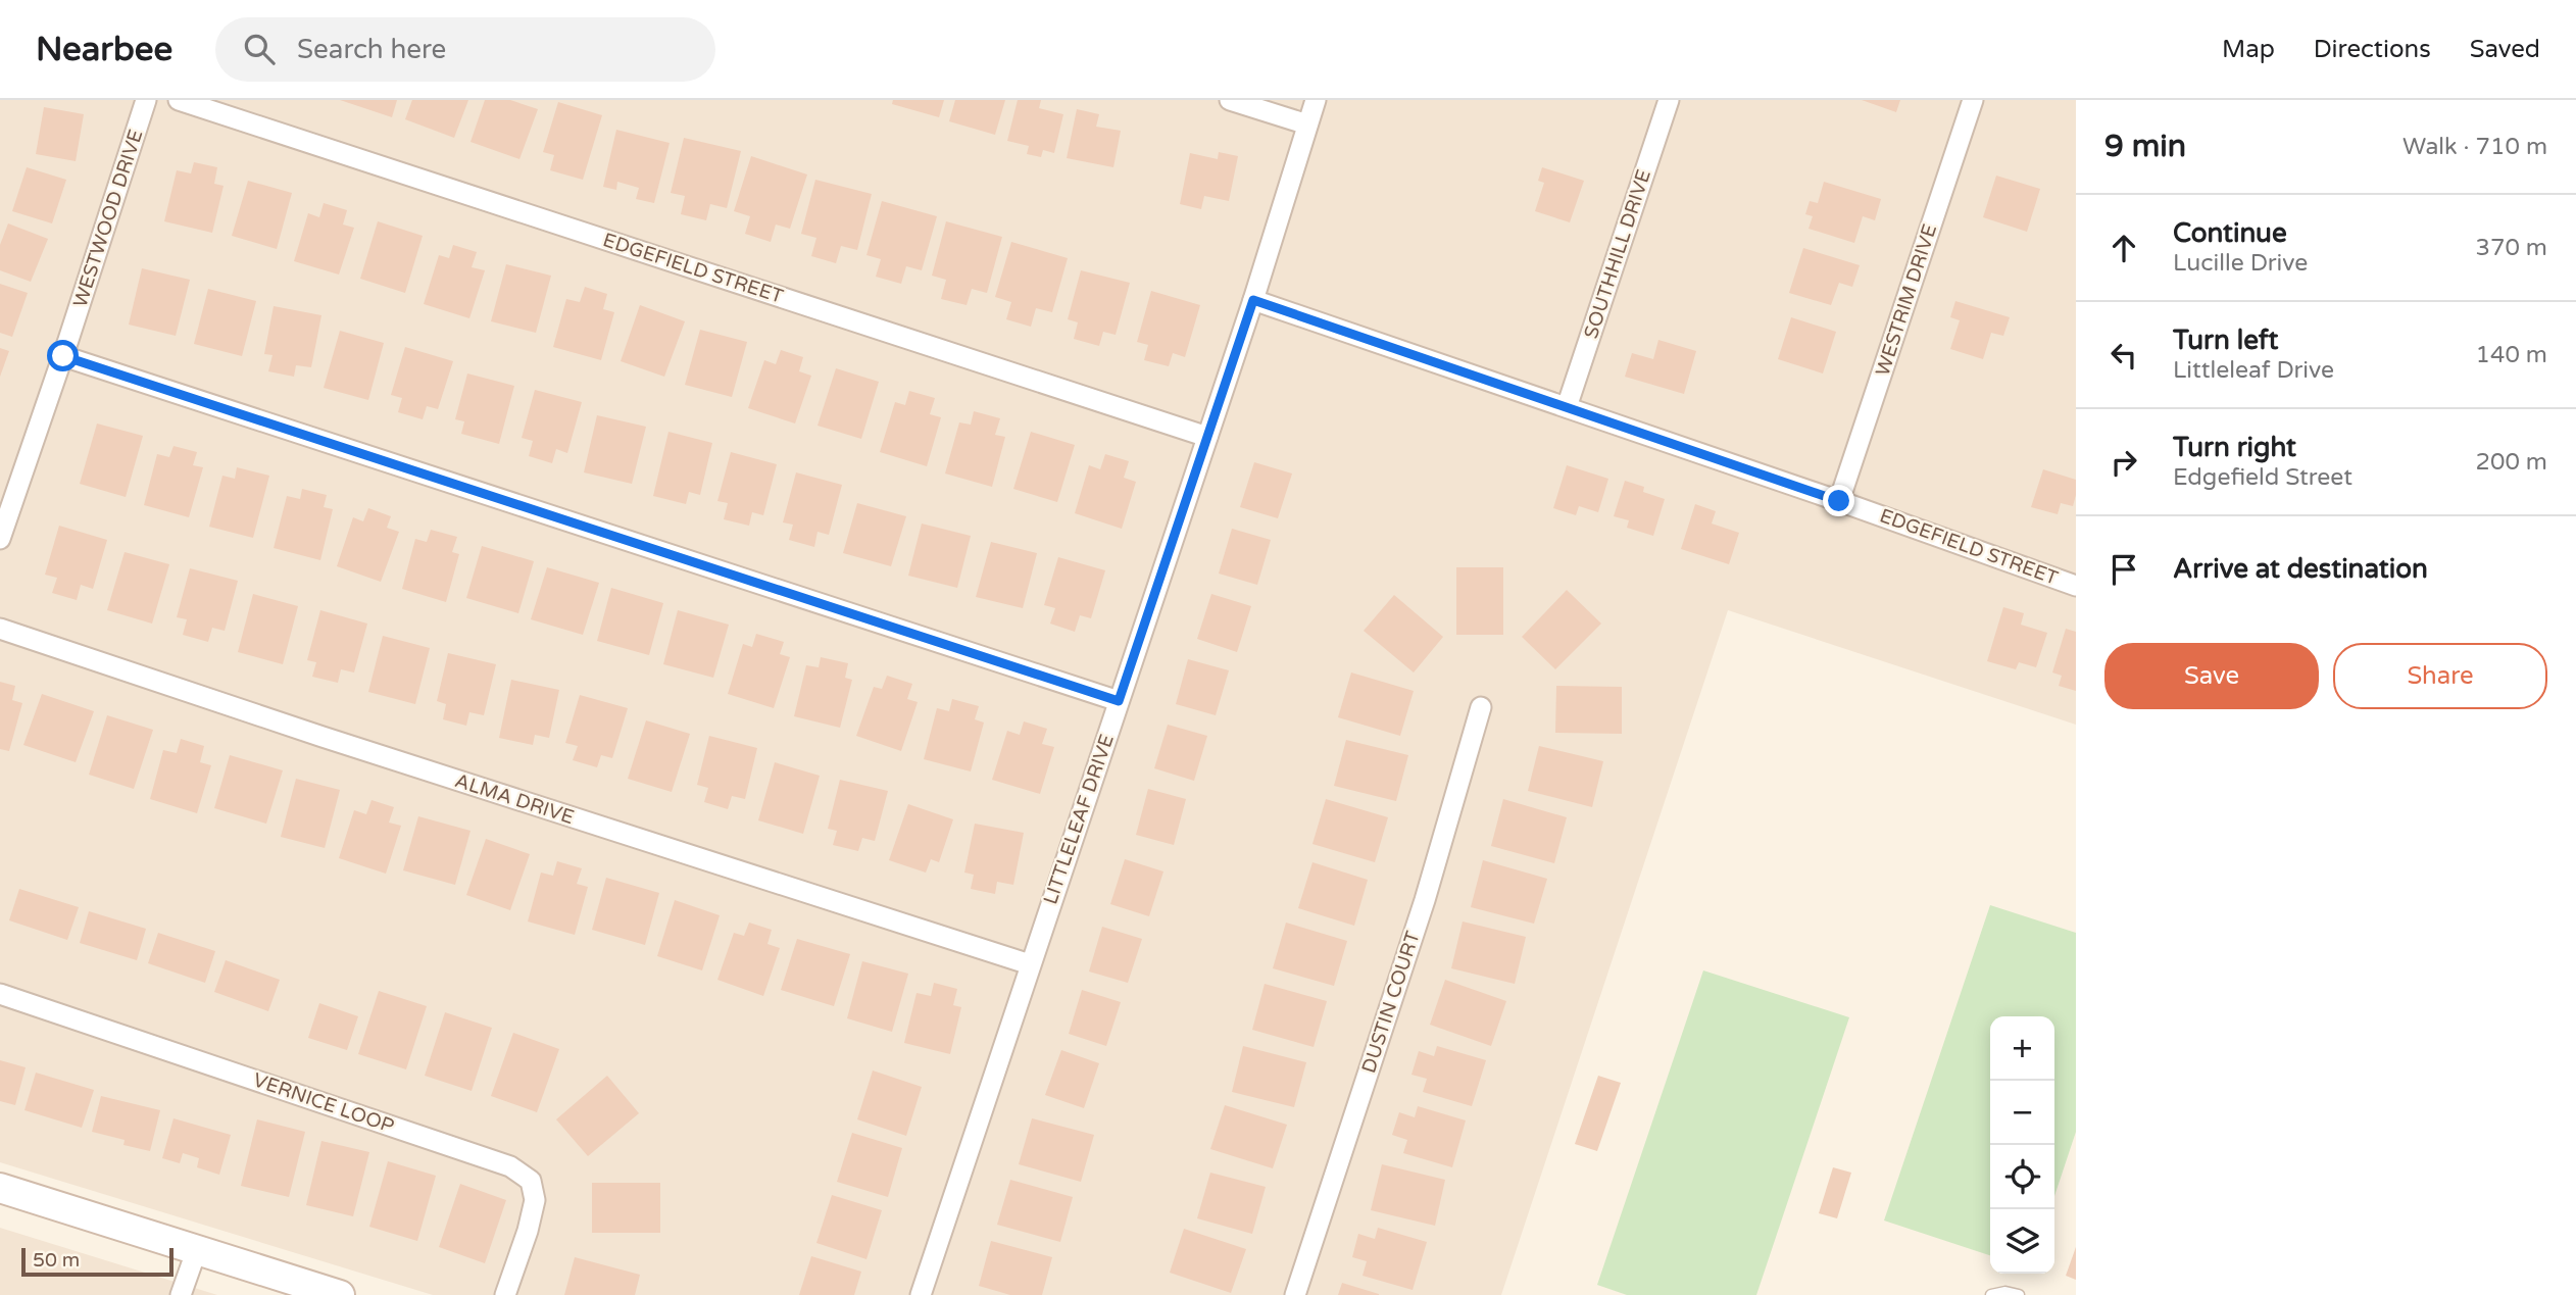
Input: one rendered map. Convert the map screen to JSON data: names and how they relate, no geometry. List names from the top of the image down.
{
  "streets": {
    "street": [
      "WESTWOOD DRIVE",
      "SOUTHHILL DRIVE",
      "EDGEFIELD STREET",
      "WESTRIM DRIVE",
      "ALMA DRIVE",
      "LITTLELEAF DRIVE",
      "DUSTIN COURT",
      "VERNICE LOOP"
    ]
  },
  "crossings": [
    ["SOUTHHILL DRIVE", "EDGEFIELD STREET"],
    ["EDGEFIELD STREET", "WESTRIM DRIVE"],
    ["EDGEFIELD STREET", "LITTLELEAF DRIVE"],
    ["ALMA DRIVE", "LITTLELEAF DRIVE"]
  ],
  "scale_bar": "50 m",
  "page": {
    "header": "Nearbee",
    "search": "Search here",
    "nav": ["Map", "Directions", "Saved"],
    "heading": ["9 min", "Walk · 710 m"],
    "list": [
      ["Continue", "Lucille Drive", "370 m"],
      ["Turn left", "Littleleaf Drive", "140 m"],
      ["Turn right", "Edgefield Street", "200 m"],
      "Arrive at destination"
    ],
    "buttons": ["Save", "Share"],
    "map_buttons": ["+", "−"],
    "scale": "50 m"
  }
}
